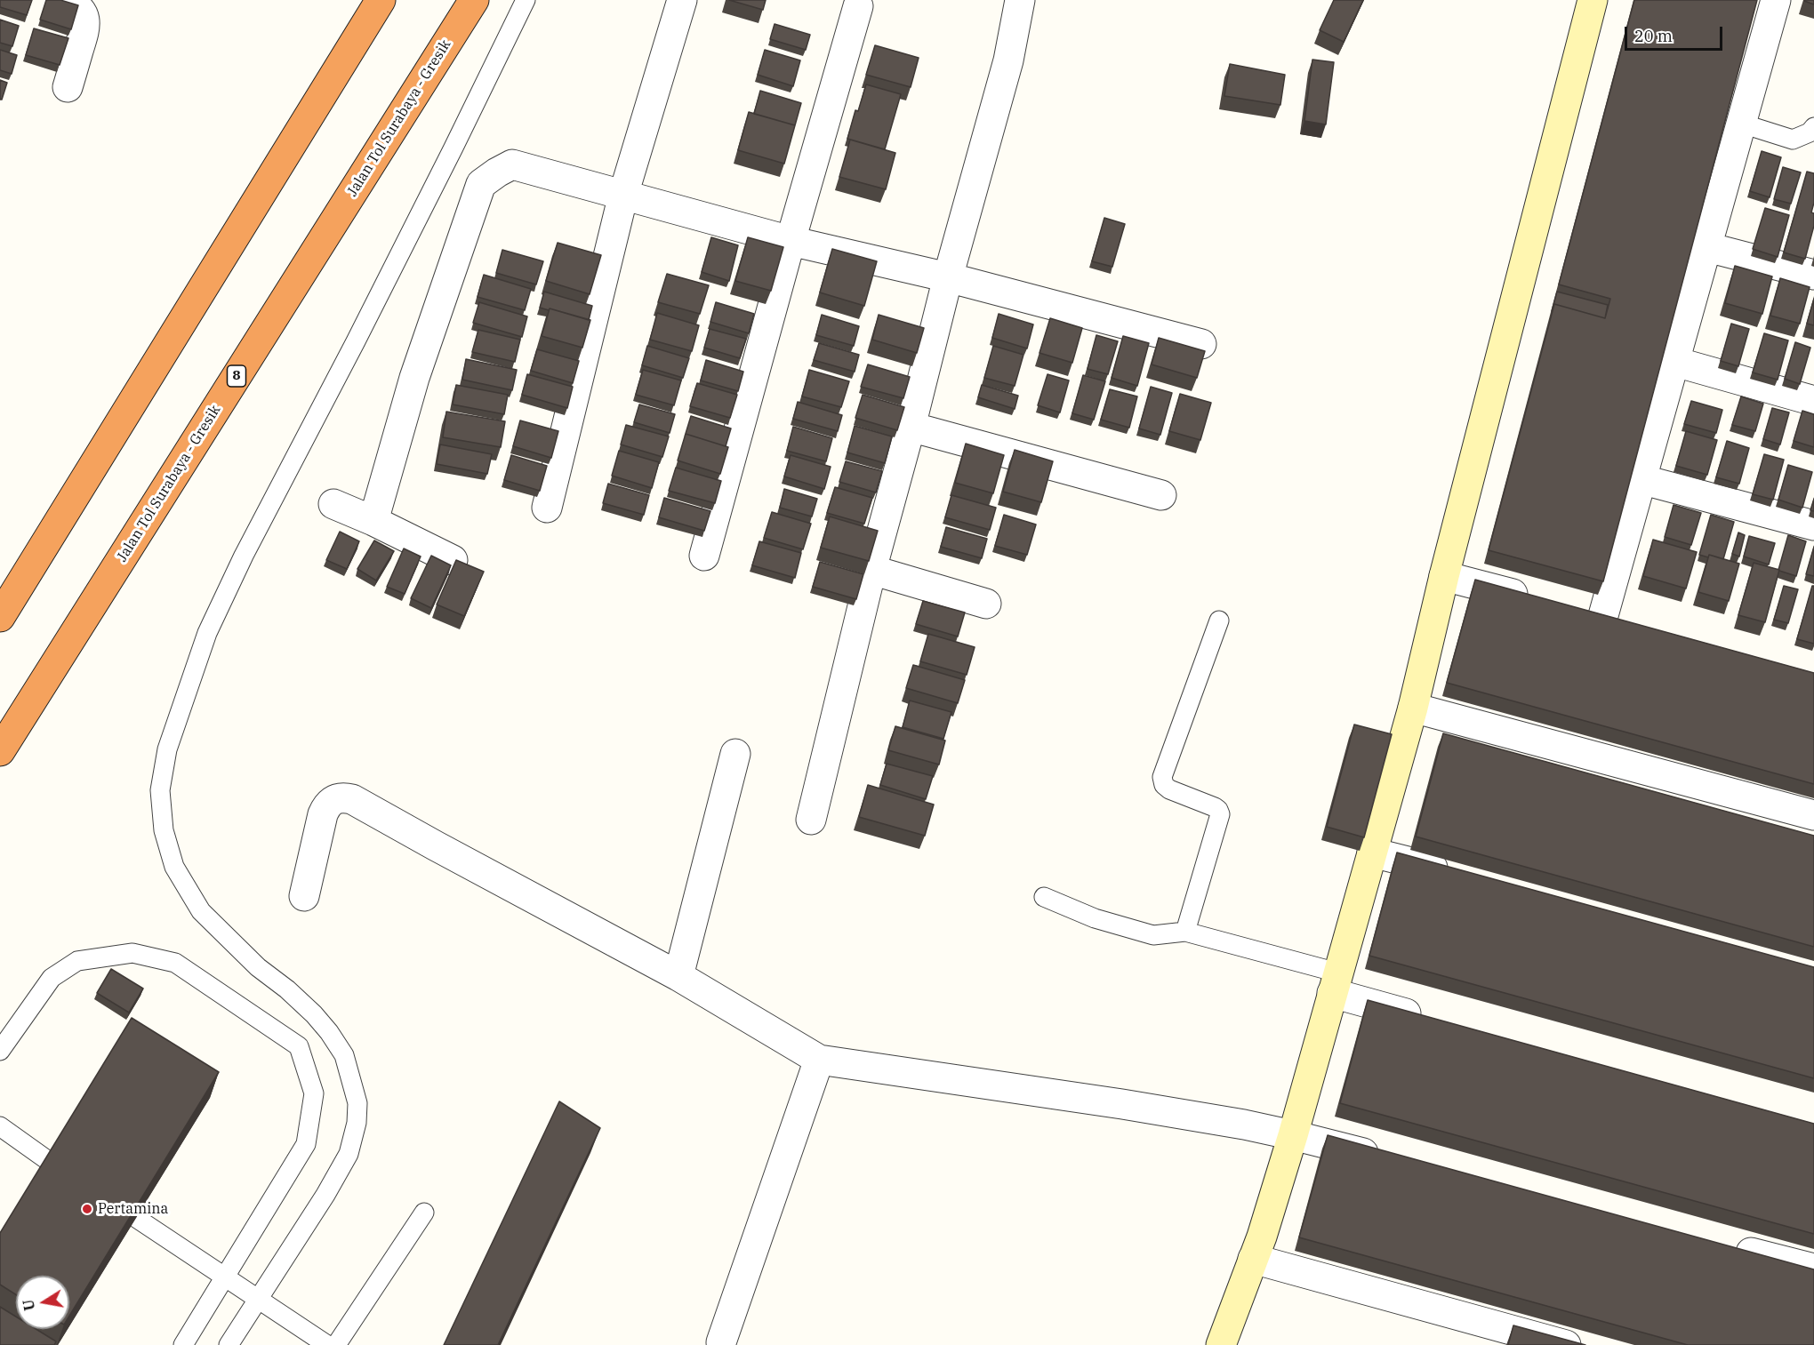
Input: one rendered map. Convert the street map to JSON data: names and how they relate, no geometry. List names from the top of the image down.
{
  "streets": {
    "highway": ["Jalan Tol Surabaya - Gresik", "8"]
  },
  "places": ["Pertamina"],
  "scale_bar": "20 m",
  "north": "left"
}
